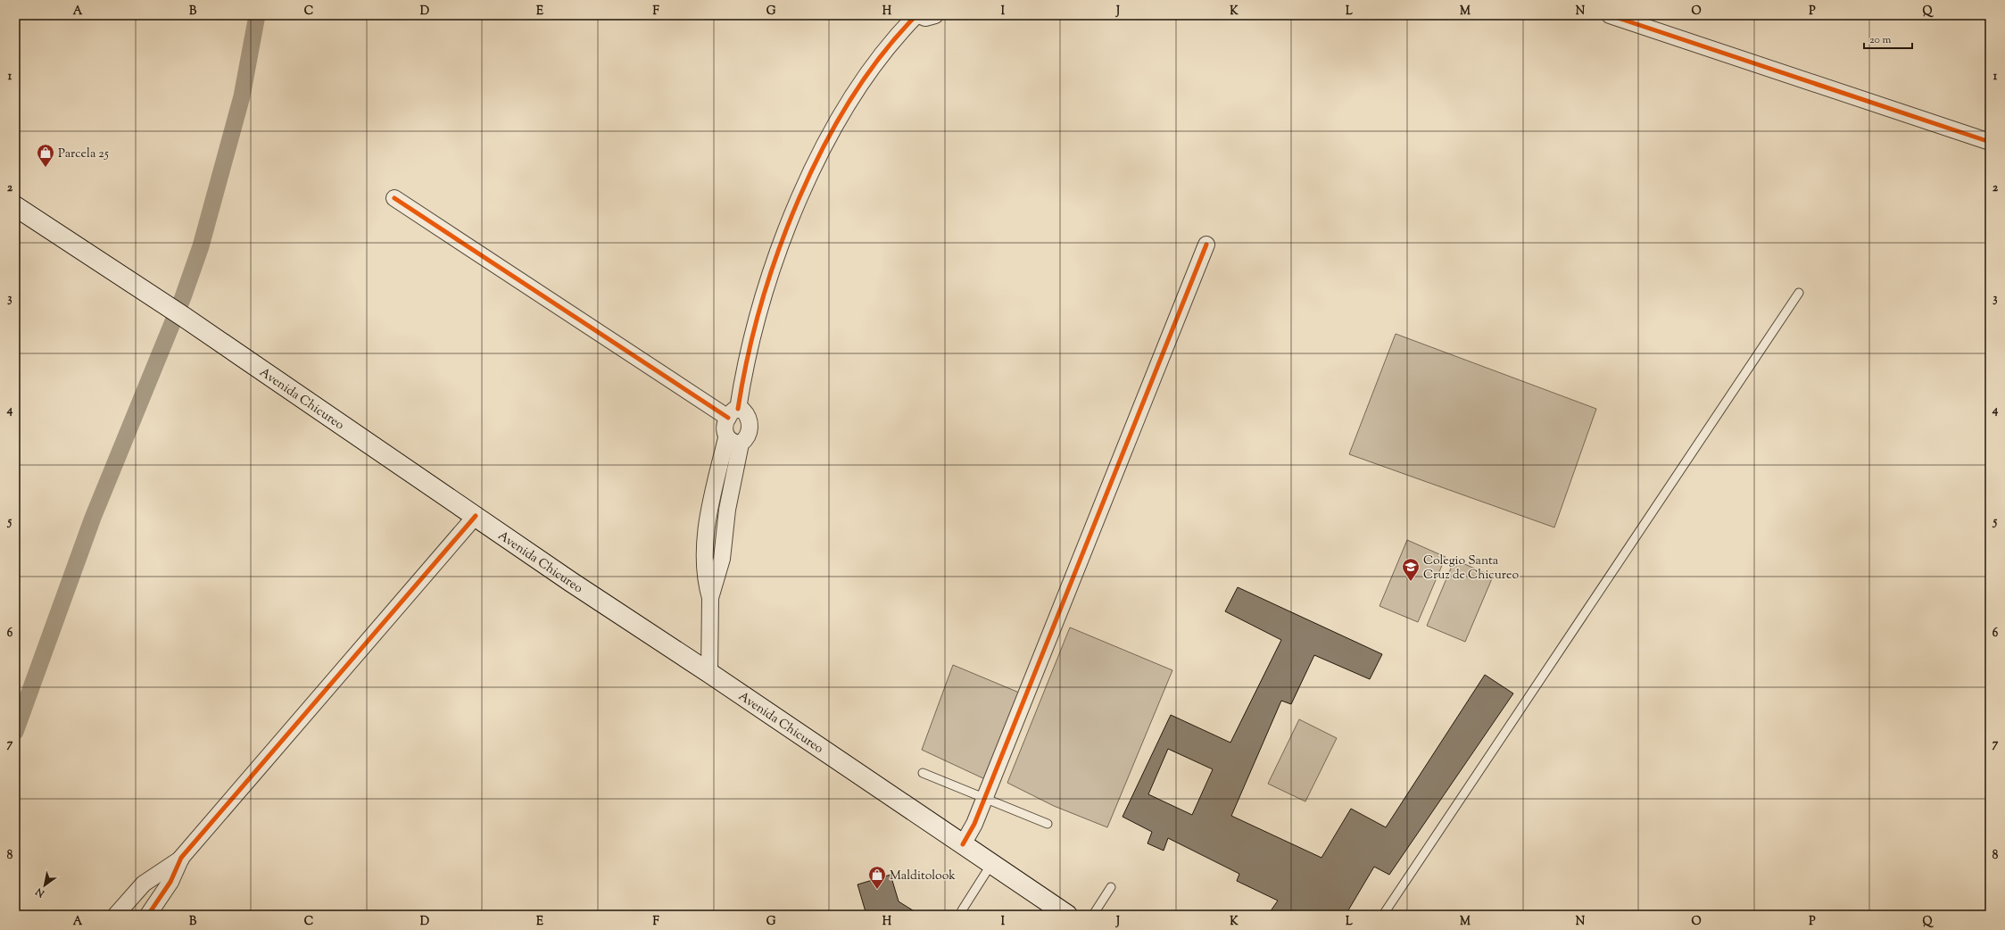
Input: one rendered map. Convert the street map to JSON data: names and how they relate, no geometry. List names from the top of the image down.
{
  "streets": {
    "main road": ["Avenida Chicureo"]
  },
  "places": {
    "shop": ["Parcela 25", "Malditolook"],
    "school or university": ["Colegio Santa Cruz de Chicureo"]
  },
  "scale_bar": "20 m",
  "north": "bottom left",
  "grid": {
    "columns": [
      "A",
      "B",
      "C",
      "D",
      "E",
      "F",
      "G",
      "H",
      "I",
      "J",
      "K",
      "L",
      "M",
      "N",
      "O",
      "P",
      "Q"
    ],
    "rows": [
      "1",
      "2",
      "3",
      "4",
      "5",
      "6",
      "7",
      "8"
    ]
  }
}
